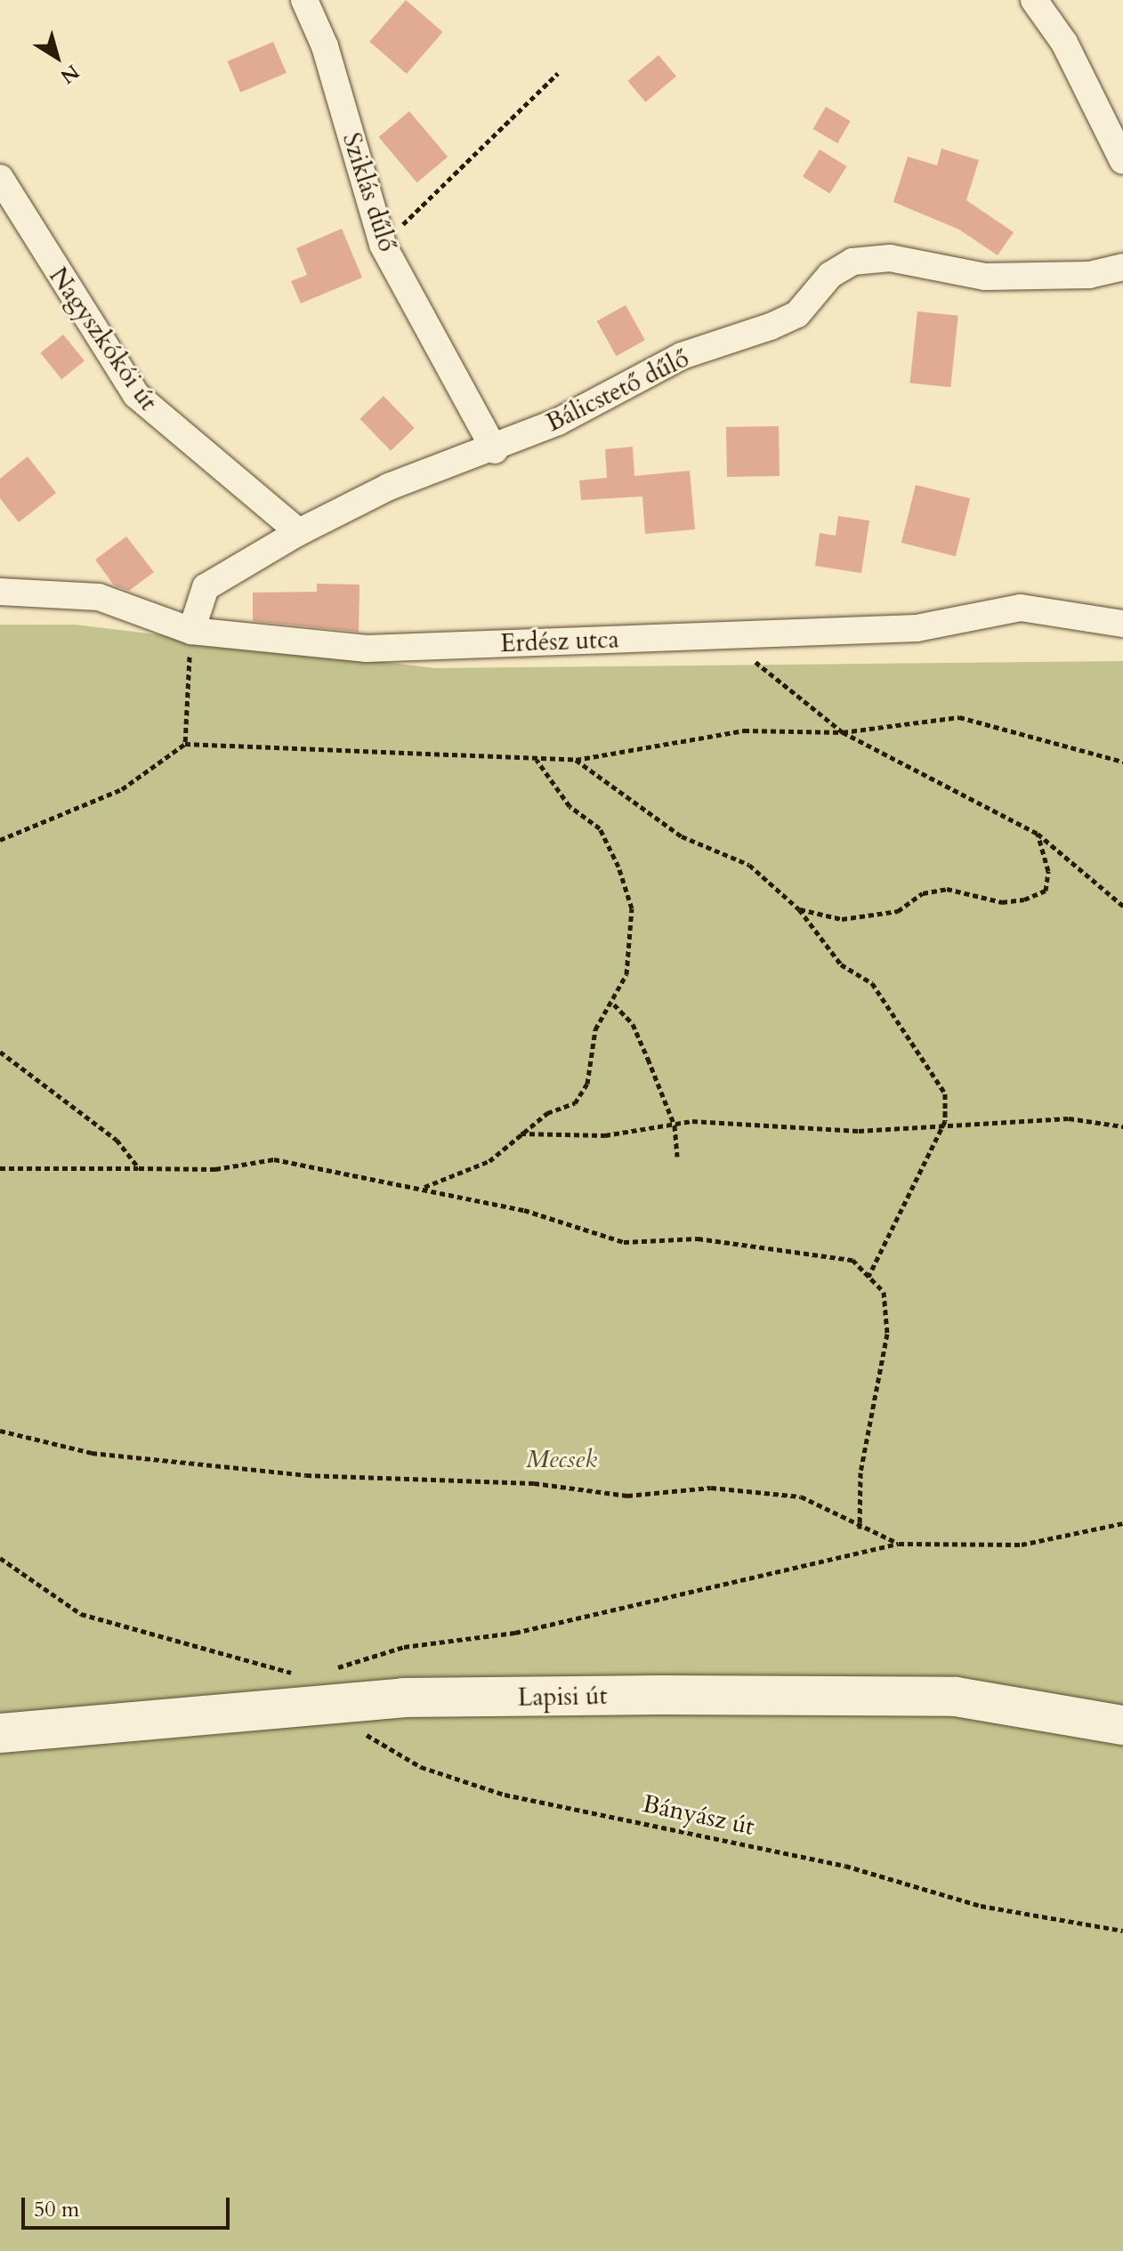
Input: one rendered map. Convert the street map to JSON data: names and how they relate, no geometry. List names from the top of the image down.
{
  "streets": {
    "street": [
      "Sziklás dűlő",
      "Nagyszkókói út",
      "Bálicstető dűlő",
      "Erdész utca",
      "Lapisi út"
    ],
    "path": ["Bányász út"]
  },
  "crossings": [
    ["Sziklás dűlő", "Bálicstető dűlő"],
    ["Nagyszkókói út", "Bálicstető dűlő"],
    ["Bálicstető dűlő", "Erdész utca"],
    ["Lapisi út", "Bányász út"]
  ],
  "parks": ["Mecsek"],
  "scale_bar": "50 m",
  "north": "bottom right"
}
